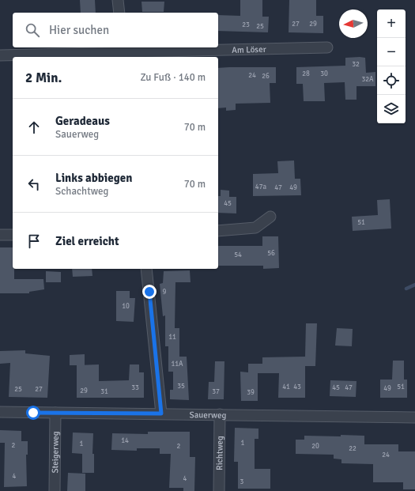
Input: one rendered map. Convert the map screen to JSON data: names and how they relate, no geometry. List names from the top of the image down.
{
  "streets": {
    "street": [
      "Am Löser",
      "Sauerweg",
      "Steigerweg",
      "Richtweg"
    ]
  },
  "crossings": [
    ["Sauerweg", "Steigerweg"],
    ["Sauerweg", "Richtweg"]
  ],
  "house_numbers": [
    "27",
    "29",
    "23",
    "25",
    "32",
    "28",
    "30",
    "24",
    "26",
    "32A",
    "47a",
    "47",
    "49",
    "45",
    "51",
    "56",
    "54",
    "9",
    "10",
    "11",
    "11A",
    "35",
    "41",
    "43",
    "51",
    "33",
    "45",
    "47",
    "49",
    "25",
    "27",
    "29",
    "31",
    "37",
    "39",
    "14",
    "1",
    "1",
    "2",
    "2",
    "20",
    "22",
    "24",
    "4",
    "4",
    "3"
  ],
  "north": "left",
  "page": {
    "map_buttons": ["+", "−"],
    "search": "Hier suchen",
    "heading": ["2 Min.", "Zu Fuß · 140 m"],
    "list": [
      ["Geradeaus", "Sauerweg", "70 m"],
      ["Links abbiegen", "Schachtweg", "70 m"],
      "Ziel erreicht"
    ]
  }
}
